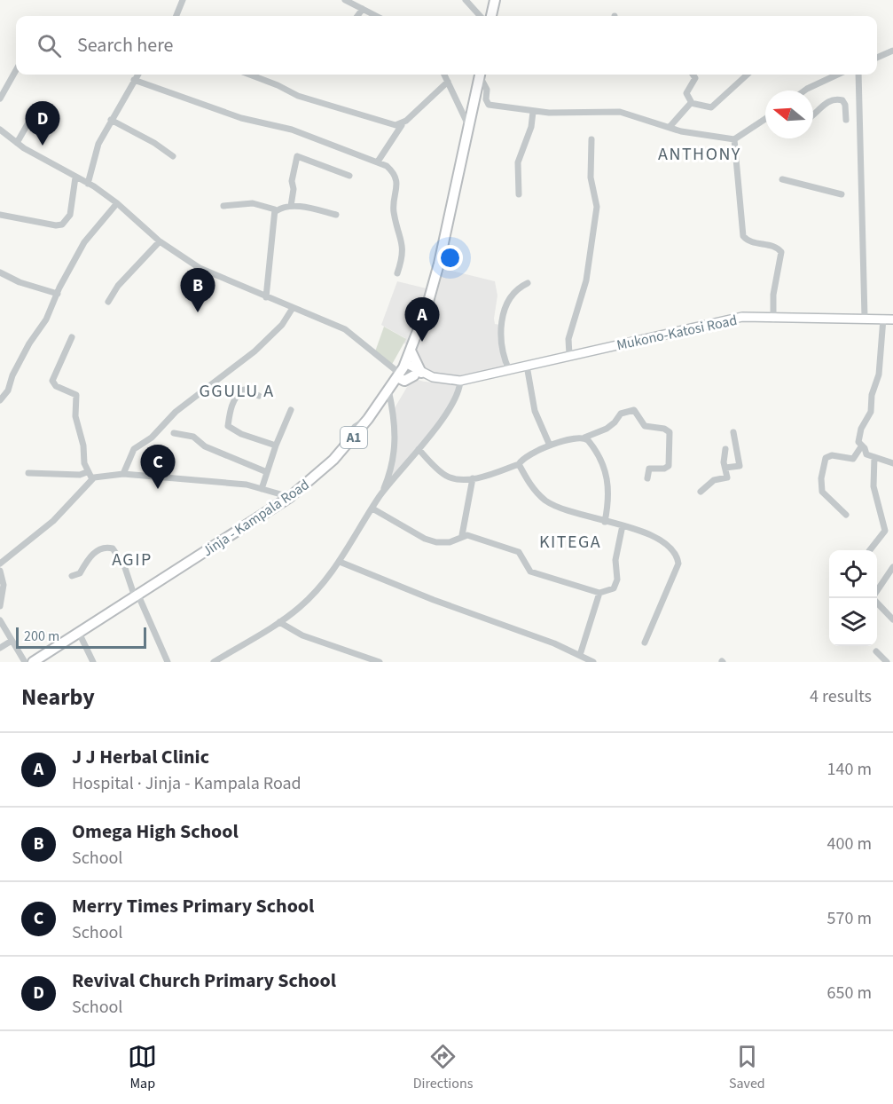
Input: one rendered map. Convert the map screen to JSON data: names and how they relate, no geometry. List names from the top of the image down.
{
  "streets": {
    "highway": ["A1", "Jinja - Kampala Road"],
    "main road": ["Mukono-Katosi Road"]
  },
  "crossings": [
    ["Mukono-Katosi Road", "Jinja - Kampala Road"]
  ],
  "districts": [
    "ANTHONY",
    "GGULU A",
    "KITEGA",
    "AGIP"
  ],
  "scale_bar": "200 m",
  "north": "left",
  "page": {
    "search": "Search here",
    "pins": [
      "D",
      "B",
      "A",
      "C"
    ],
    "scale": "200 m",
    "heading": ["Nearby", "4 results"],
    "list": [
      {
        "mark": "A",
        "name": "J J Herbal Clinic",
        "note": "Hospital · Jinja - Kampala Road",
        "value": "140 m"
      },
      {
        "mark": "B",
        "name": "Omega High School",
        "note": "School",
        "value": "400 m"
      },
      {
        "mark": "C",
        "name": "Merry Times Primary School",
        "note": "School",
        "value": "570 m"
      },
      {
        "mark": "D",
        "name": "Revival Church Primary School",
        "note": "School",
        "value": "650 m"
      }
    ],
    "nav": ["Map", "Directions", "Saved"]
  }
}
